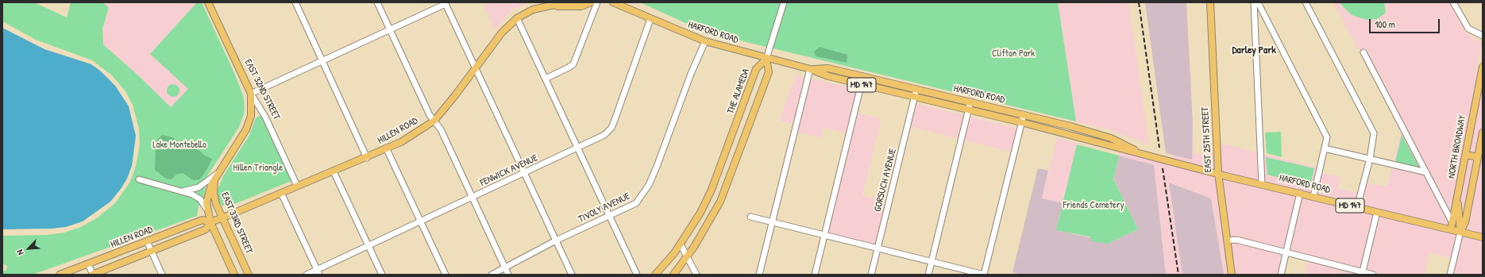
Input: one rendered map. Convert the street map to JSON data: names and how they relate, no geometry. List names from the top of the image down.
{
  "streets": {
    "main road": [
      "HARFORD ROAD",
      "MD 147",
      "EAST 32ND STREET",
      "THE ALAMEDA",
      "HILLEN ROAD",
      "EAST 25TH STREET",
      "NORTH BROADWAY",
      "EAST 33RD STREET"
    ],
    "street": ["FENWICK AVENUE", "GORSUCH AVENUE", "TIVOLY AVENUE"]
  },
  "crossings": [
    ["HARFORD ROAD", "THE ALAMEDA"],
    ["HARFORD ROAD", "EAST 25TH STREET"],
    ["HARFORD ROAD", "NORTH BROADWAY"],
    ["HARFORD ROAD", "FENWICK AVENUE"],
    ["HARFORD ROAD", "GORSUCH AVENUE"],
    ["HARFORD ROAD", "TIVOLY AVENUE"],
    ["EAST 32ND STREET", "HILLEN ROAD"],
    ["EAST 32ND STREET", "EAST 33RD STREET"],
    ["HILLEN ROAD", "EAST 33RD STREET"]
  ],
  "districts": ["Darley Park"],
  "parks": [
    "Clifton Park",
    "Lake Montebello",
    "Hillen Triangle",
    "Friends Cemetery"
  ],
  "scale_bar": "100 m",
  "north": "bottom left"
}
